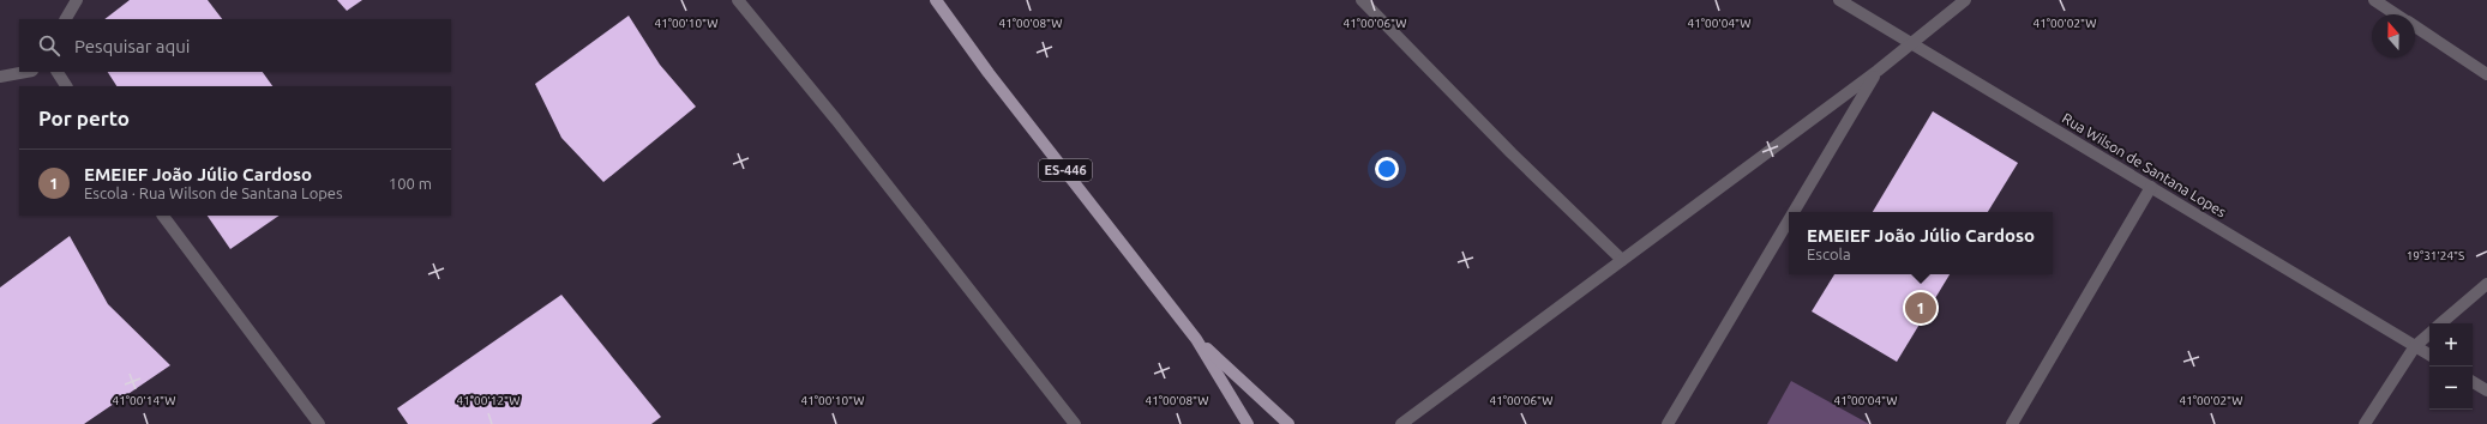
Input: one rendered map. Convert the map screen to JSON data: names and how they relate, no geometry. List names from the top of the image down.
{
  "streets": {
    "main road": ["ES-446"],
    "street": ["Rua Wilson de Santana Lopes"]
  },
  "north": "top",
  "page": {
    "search": "Pesquisar aqui",
    "heading": "Por perto",
    "list": [
      {
        "mark": "1",
        "name": "EMEIEF João Júlio Cardoso",
        "note": "Escola · Rua Wilson de Santana Lopes",
        "value": "100 m"
      }
    ],
    "popup": ["EMEIEF João Júlio Cardoso", "Escola"],
    "pins": "1",
    "map_buttons": ["+", "−"]
  },
  "coordinates": [
    "41°00'06\"W",
    "41°00'10\"W",
    "41°00'08\"W",
    "41°00'04\"W",
    "41°00'02\"W",
    "19°31'24\"S",
    "41°00'14\"W",
    "41°00'12\"W"
  ]
}
